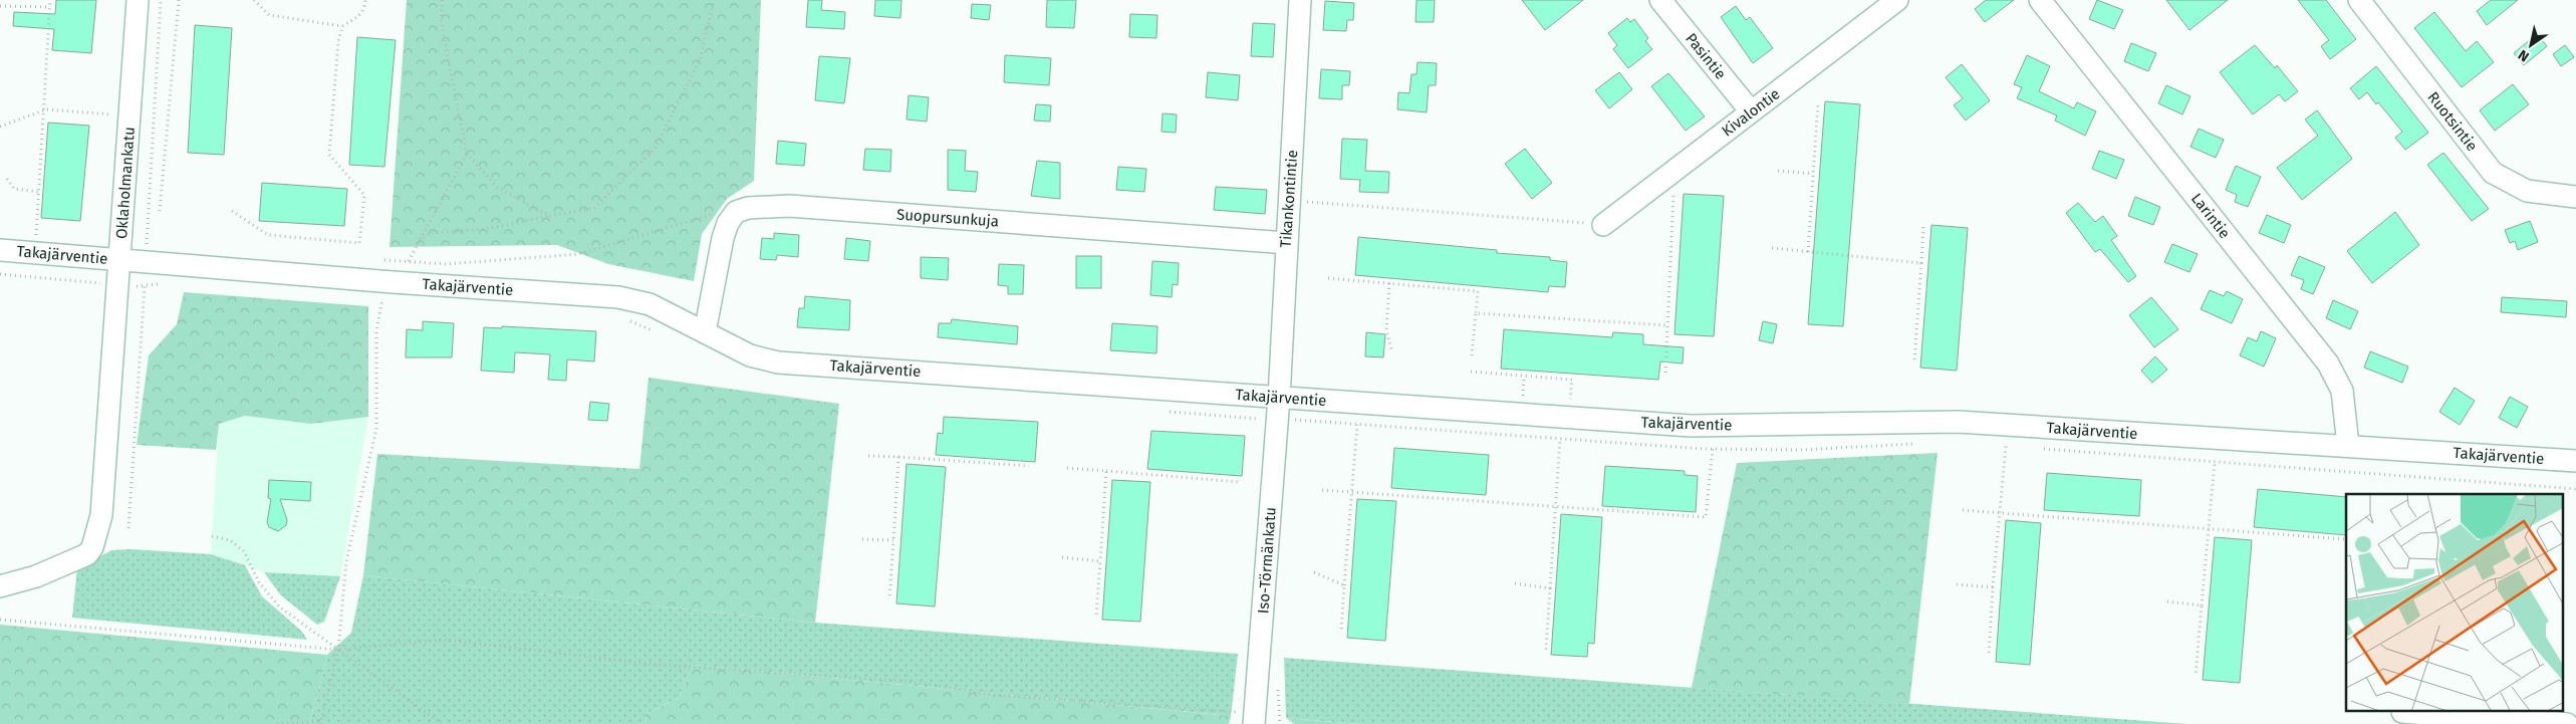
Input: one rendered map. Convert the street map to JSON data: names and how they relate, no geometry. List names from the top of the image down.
{
  "streets": {
    "street": [
      "Pasintie",
      "Kivalontie",
      "Ruotsintie",
      "Oklaholmankatu",
      "Tikankontintie",
      "Larintie",
      "Suopursunkuja",
      "Takajärventie",
      "Iso-Törmänkatu"
    ]
  },
  "crossings": [
    ["Pasintie", "Kivalontie"],
    ["Oklaholmankatu", "Takajärventie"],
    ["Tikankontintie", "Suopursunkuja"],
    ["Tikankontintie", "Takajärventie"],
    ["Tikankontintie", "Iso-Törmänkatu"],
    ["Larintie", "Takajärventie"],
    ["Takajärventie", "Iso-Törmänkatu"]
  ],
  "north": "bottom left"
}
